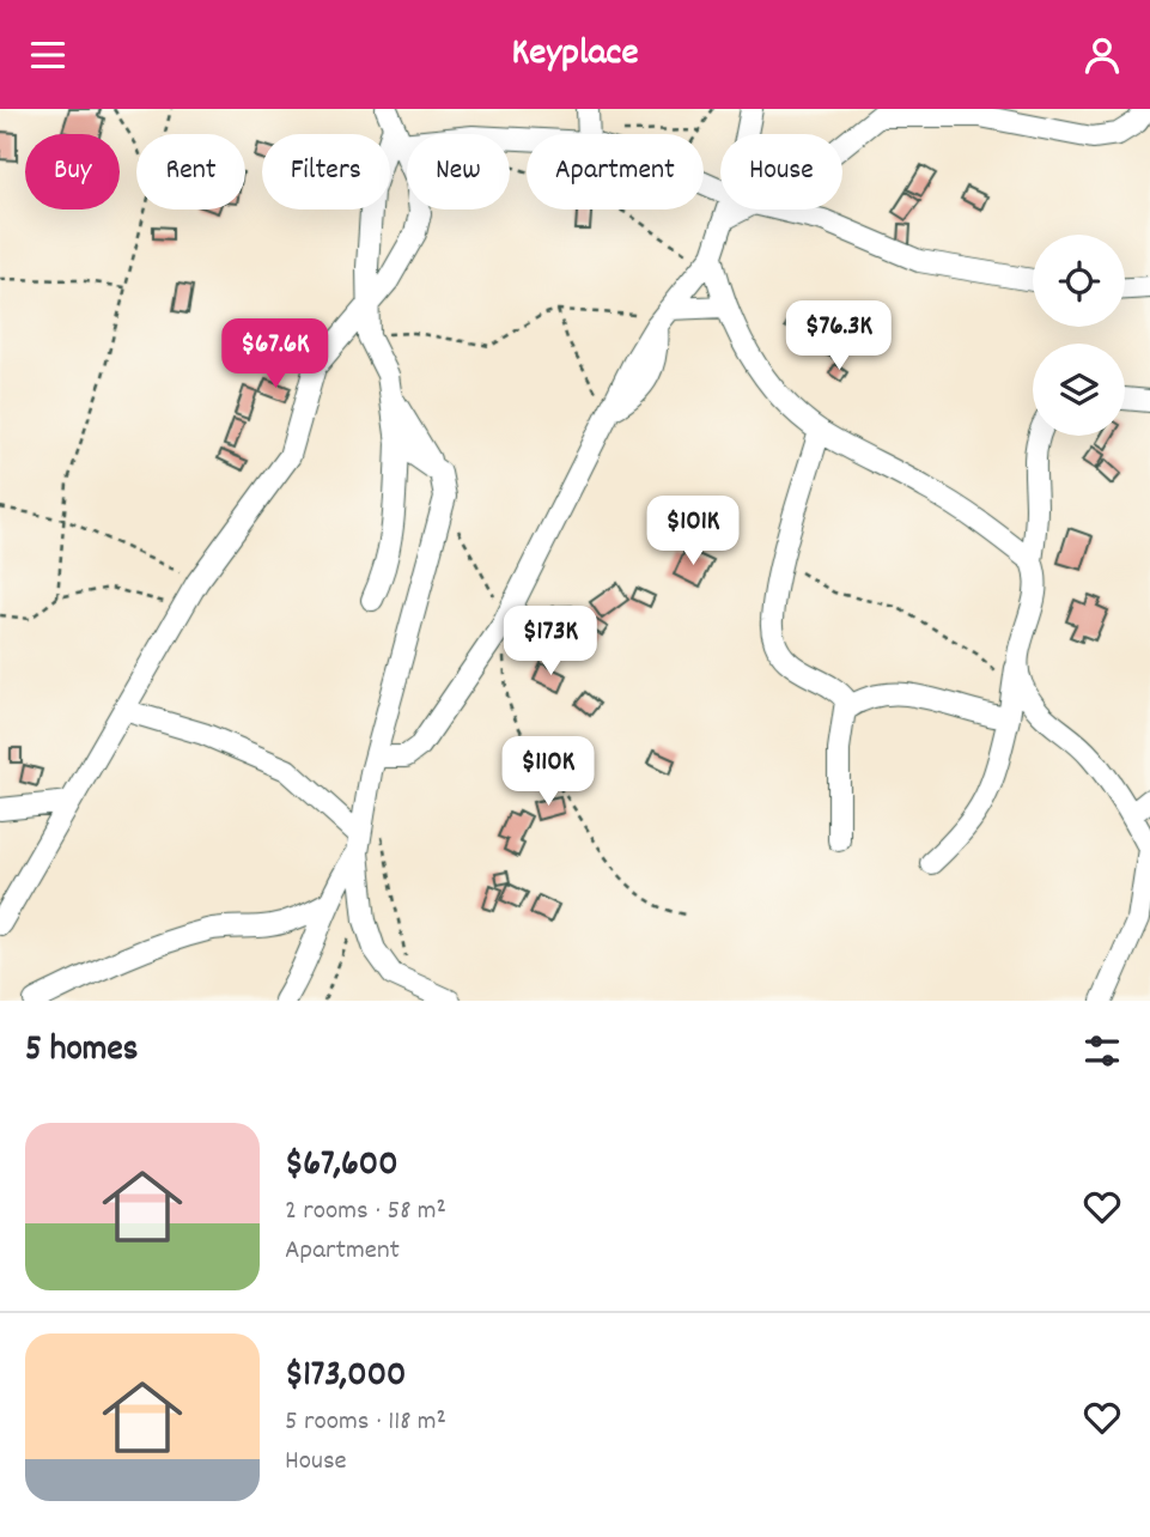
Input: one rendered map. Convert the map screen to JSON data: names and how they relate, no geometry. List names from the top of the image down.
{
  "page": {
    "header": "Keyplace",
    "chip": [
      "Buy",
      "Rent",
      "Filters",
      "New",
      "Apartment",
      "House"
    ],
    "price": [
      "$76.3K",
      "$67.6K",
      "$101K",
      "$173K",
      "$110K"
    ],
    "heading": "5 homes",
    "list": [
      {
        "name": "$67,600",
        "note": "2 rooms · 58 m² · Apartment"
      },
      {
        "name": "$173,000",
        "note": "5 rooms · 118 m² · House"
      }
    ]
  }
}
